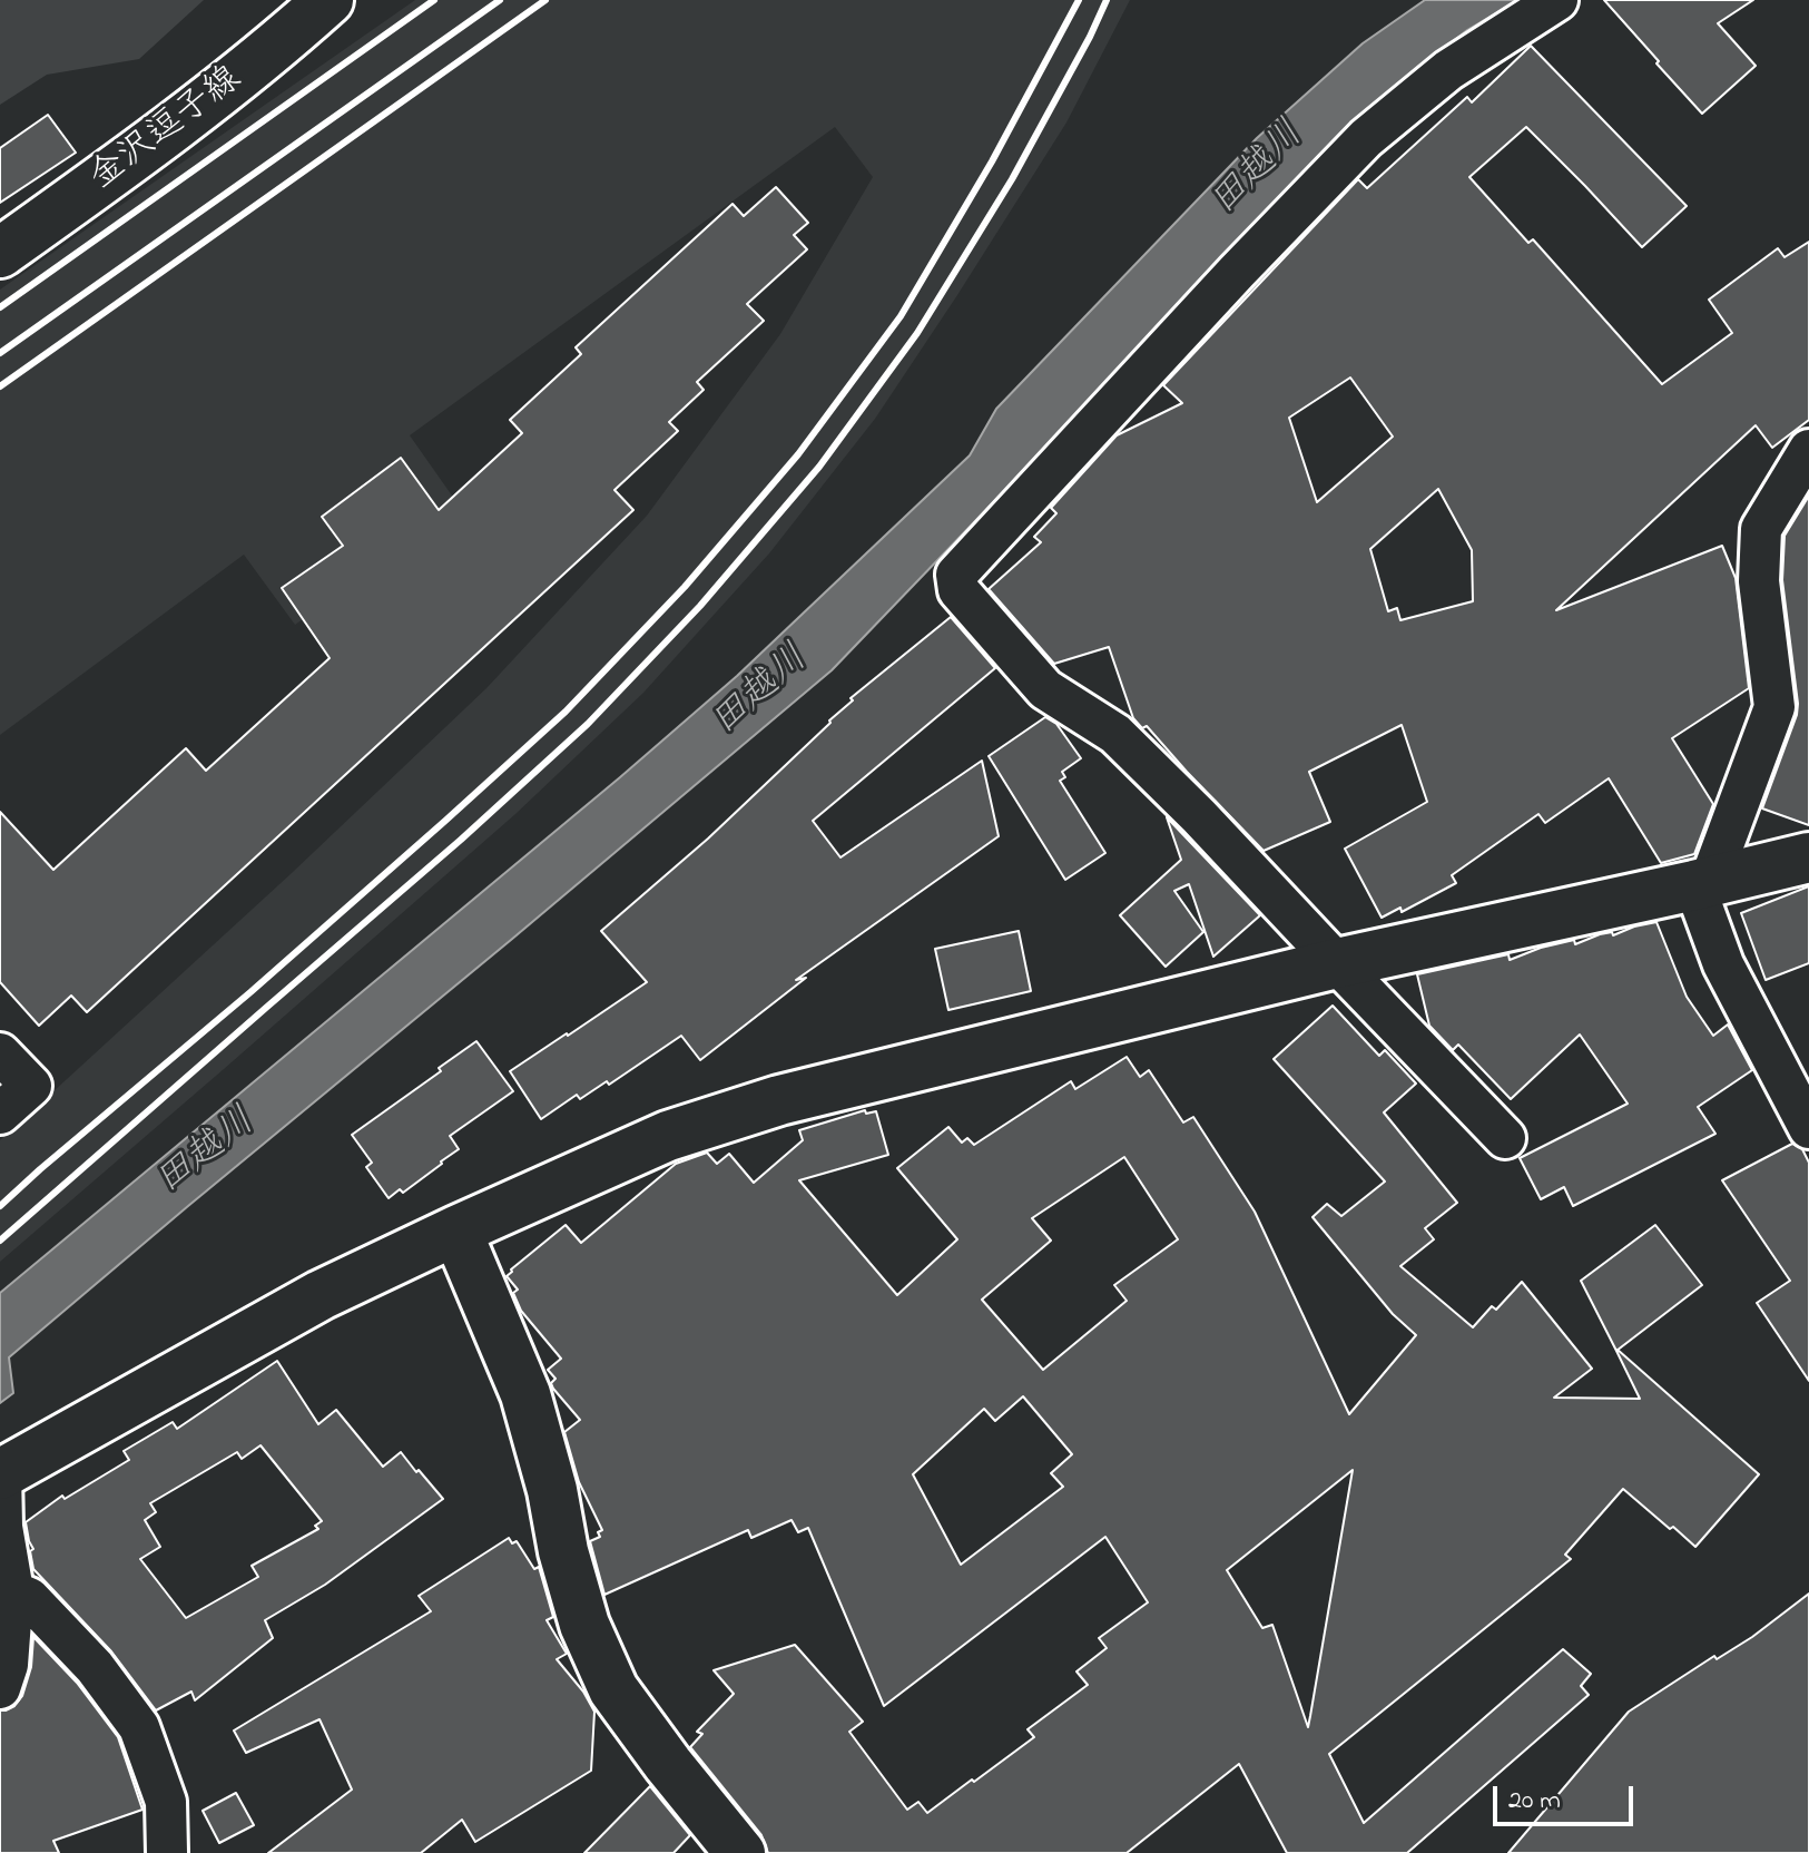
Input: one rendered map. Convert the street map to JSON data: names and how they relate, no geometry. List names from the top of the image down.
{
  "streets": {
    "street": ["金沢逗子線"]
  },
  "water": ["田越川"],
  "scale_bar": "20 m"
}
